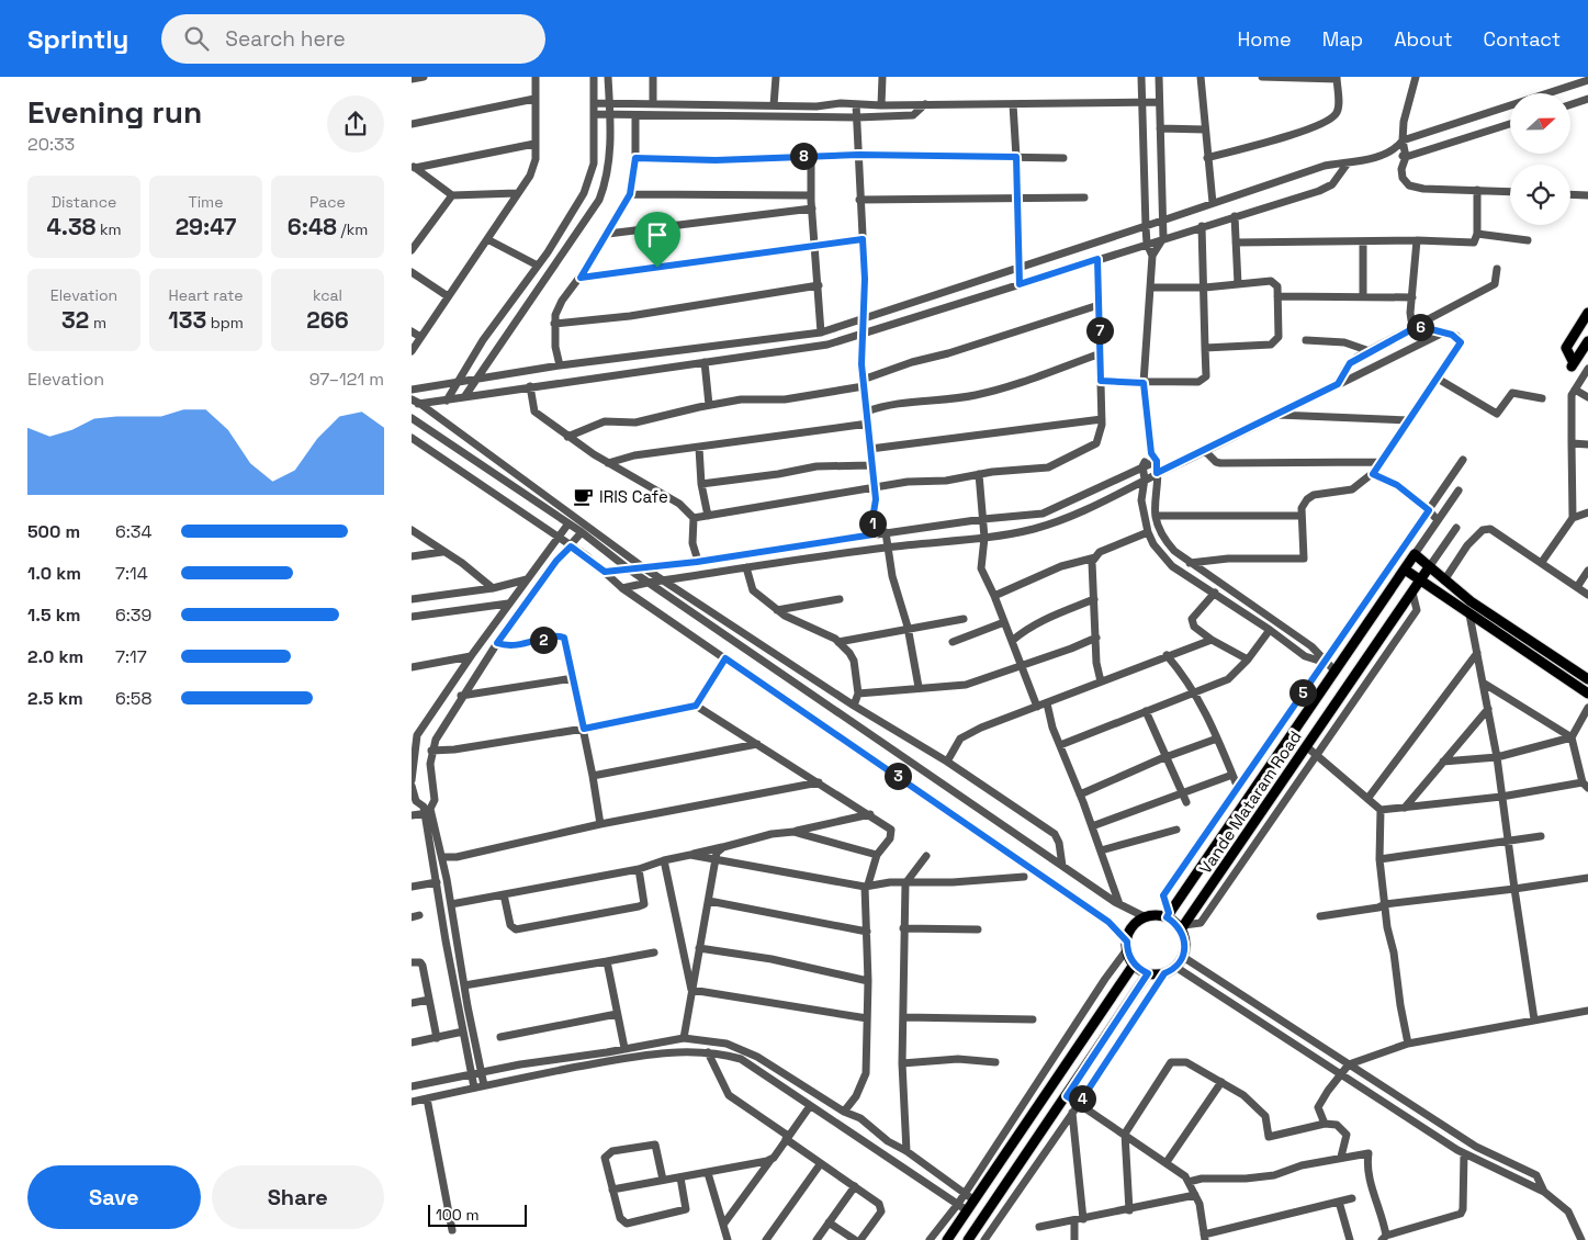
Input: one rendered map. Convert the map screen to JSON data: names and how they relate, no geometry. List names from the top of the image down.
{
  "streets": {
    "main road": ["Vande Mataram Road"]
  },
  "places": {
    "cafe": ["IRIS Cafe"]
  },
  "scale_bar": "100 m",
  "north": "right",
  "page": {
    "header": "Sprintly",
    "search": "Search here",
    "nav": [
      "Home",
      "Map",
      "About",
      "Contact"
    ],
    "heading": ["Evening run", "20:33"],
    "pins": [
      "8",
      "6",
      "7",
      "1",
      "2",
      "5",
      "3",
      "4"
    ],
    "stats": [
      ["Distance", "4.38 km"],
      ["Time", "29:47"],
      ["Pace", "6:48 /km"],
      ["Elevation", "32 m"],
      ["Heart rate", "133 bpm"],
      ["kcal", "266"]
    ],
    "chart": ["Elevation", "97–121 m"],
    "list": [
      {
        "name": "500 m",
        "note": "6:34"
      },
      {
        "name": "1.0 km",
        "note": "7:14"
      },
      {
        "name": "1.5 km",
        "note": "6:39"
      },
      {
        "name": "2.0 km",
        "note": "7:17"
      },
      {
        "name": "2.5 km",
        "note": "6:58"
      }
    ],
    "buttons": ["Save", "Share"],
    "scale": "100 m"
  }
}
